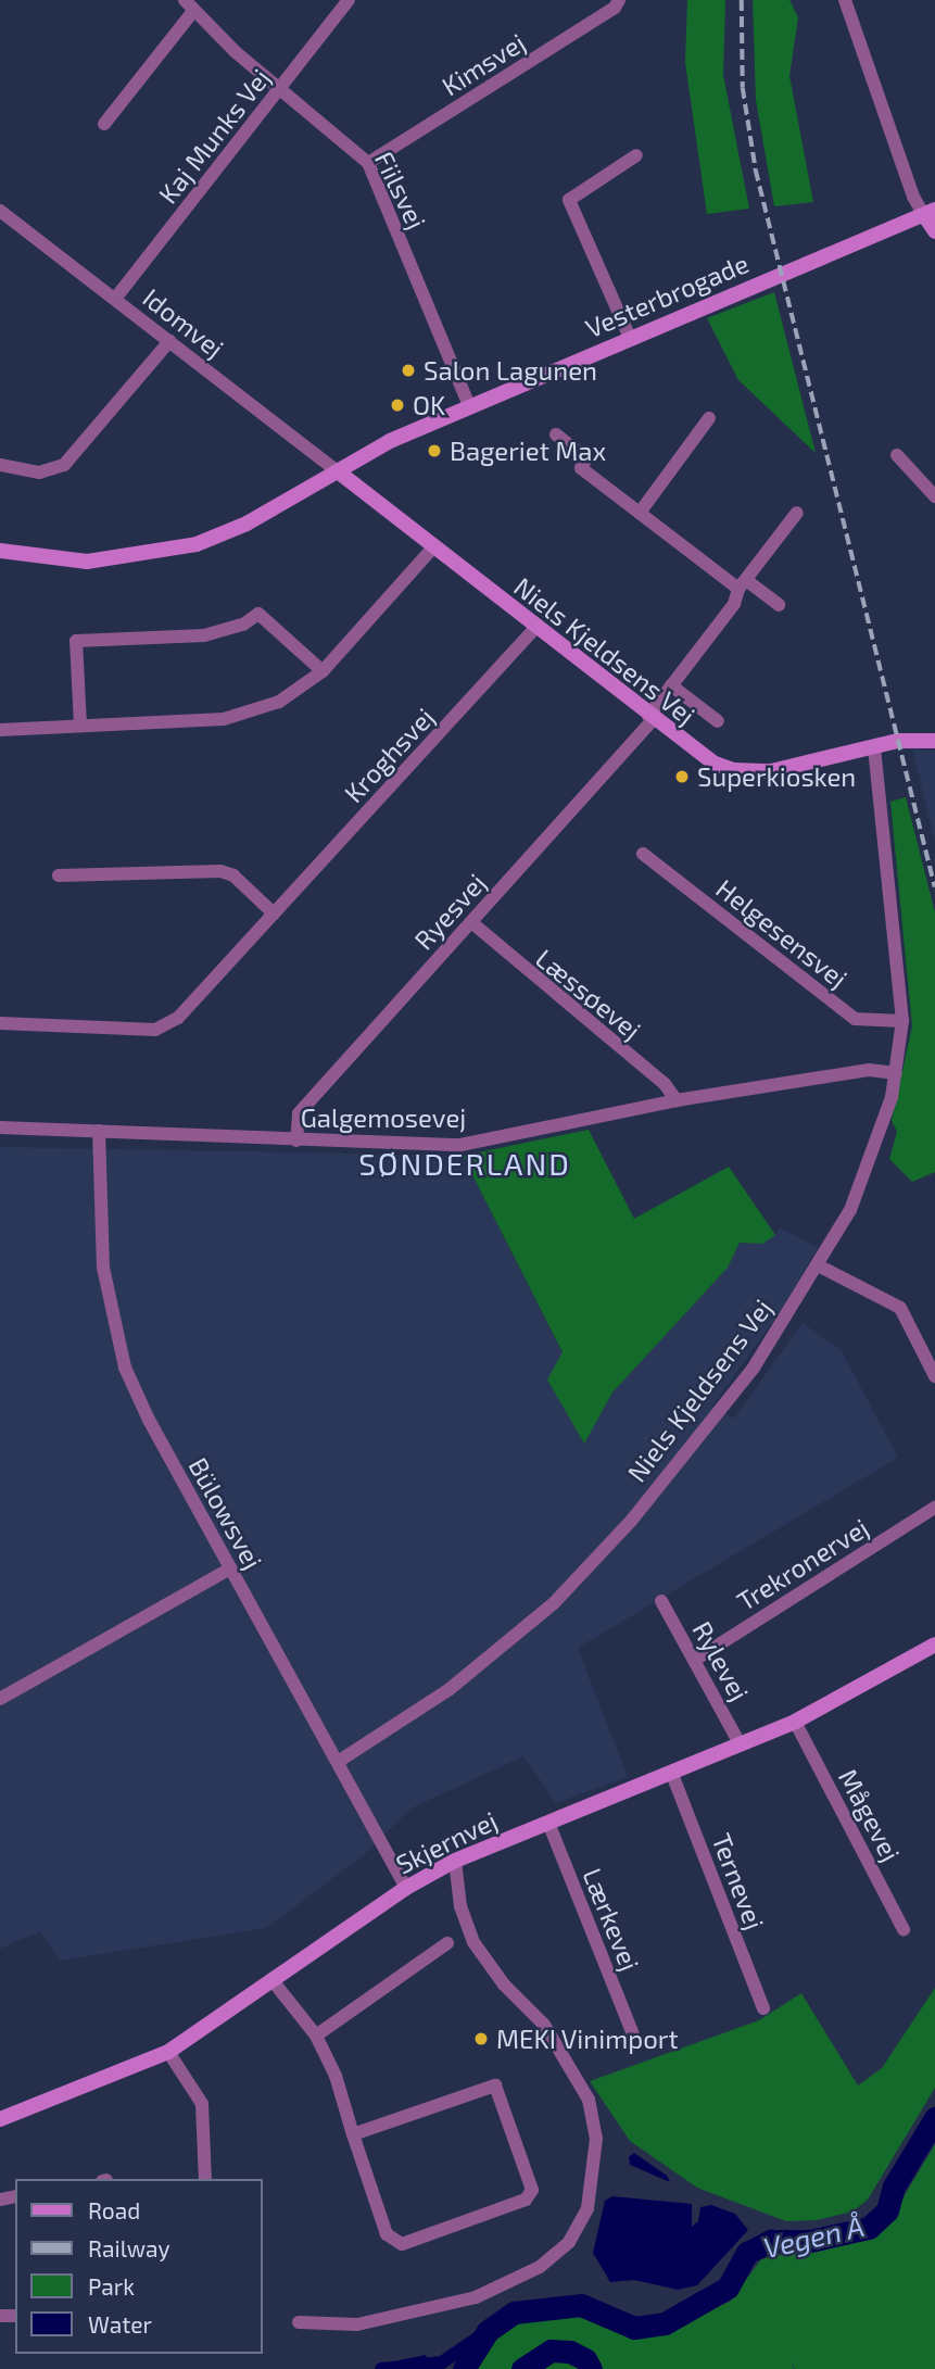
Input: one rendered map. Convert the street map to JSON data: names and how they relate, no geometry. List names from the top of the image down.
{
  "streets": {
    "street": [
      "Kimsvej",
      "Kaj Munks Vej",
      "Fiilsvej",
      "Vesterbrogade",
      "Idomvej",
      "Niels Kjeldsens Vej",
      "Kroghsvej",
      "Ryesvej",
      "Helgesensvej",
      "Læssøevej",
      "Galgemosevej",
      "Bülowsvej",
      "Trekronervej",
      "Rylevej",
      "Mågevej",
      "Skjernvej",
      "Ternevej",
      "Lærkevej"
    ]
  },
  "crossings": [
    ["Kimsvej", "Fiilsvej"],
    ["Kaj Munks Vej", "Fiilsvej"],
    ["Kaj Munks Vej", "Idomvej"],
    ["Fiilsvej", "Vesterbrogade"],
    ["Vesterbrogade", "Idomvej"],
    ["Vesterbrogade", "Niels Kjeldsens Vej"],
    ["Idomvej", "Niels Kjeldsens Vej"],
    ["Niels Kjeldsens Vej", "Kroghsvej"],
    ["Niels Kjeldsens Vej", "Ryesvej"],
    ["Niels Kjeldsens Vej", "Helgesensvej"],
    ["Niels Kjeldsens Vej", "Galgemosevej"],
    ["Niels Kjeldsens Vej", "Bülowsvej"],
    ["Ryesvej", "Læssøevej"],
    ["Ryesvej", "Galgemosevej"],
    ["Læssøevej", "Galgemosevej"],
    ["Galgemosevej", "Bülowsvej"],
    ["Bülowsvej", "Skjernvej"],
    ["Trekronervej", "Rylevej"],
    ["Rylevej", "Skjernvej"],
    ["Mågevej", "Skjernvej"],
    ["Skjernvej", "Ternevej"],
    ["Skjernvej", "Lærkevej"]
  ],
  "districts": ["SØNDERLAND"],
  "water": ["Vegen Å"],
  "places": [
    "Salon Lagunen",
    "OK",
    "Bageriet Max",
    "Superkiosken",
    "MEKI Vinimport"
  ],
  "legend": [
    "Road",
    "Railway",
    "Park",
    "Water"
  ]
}
